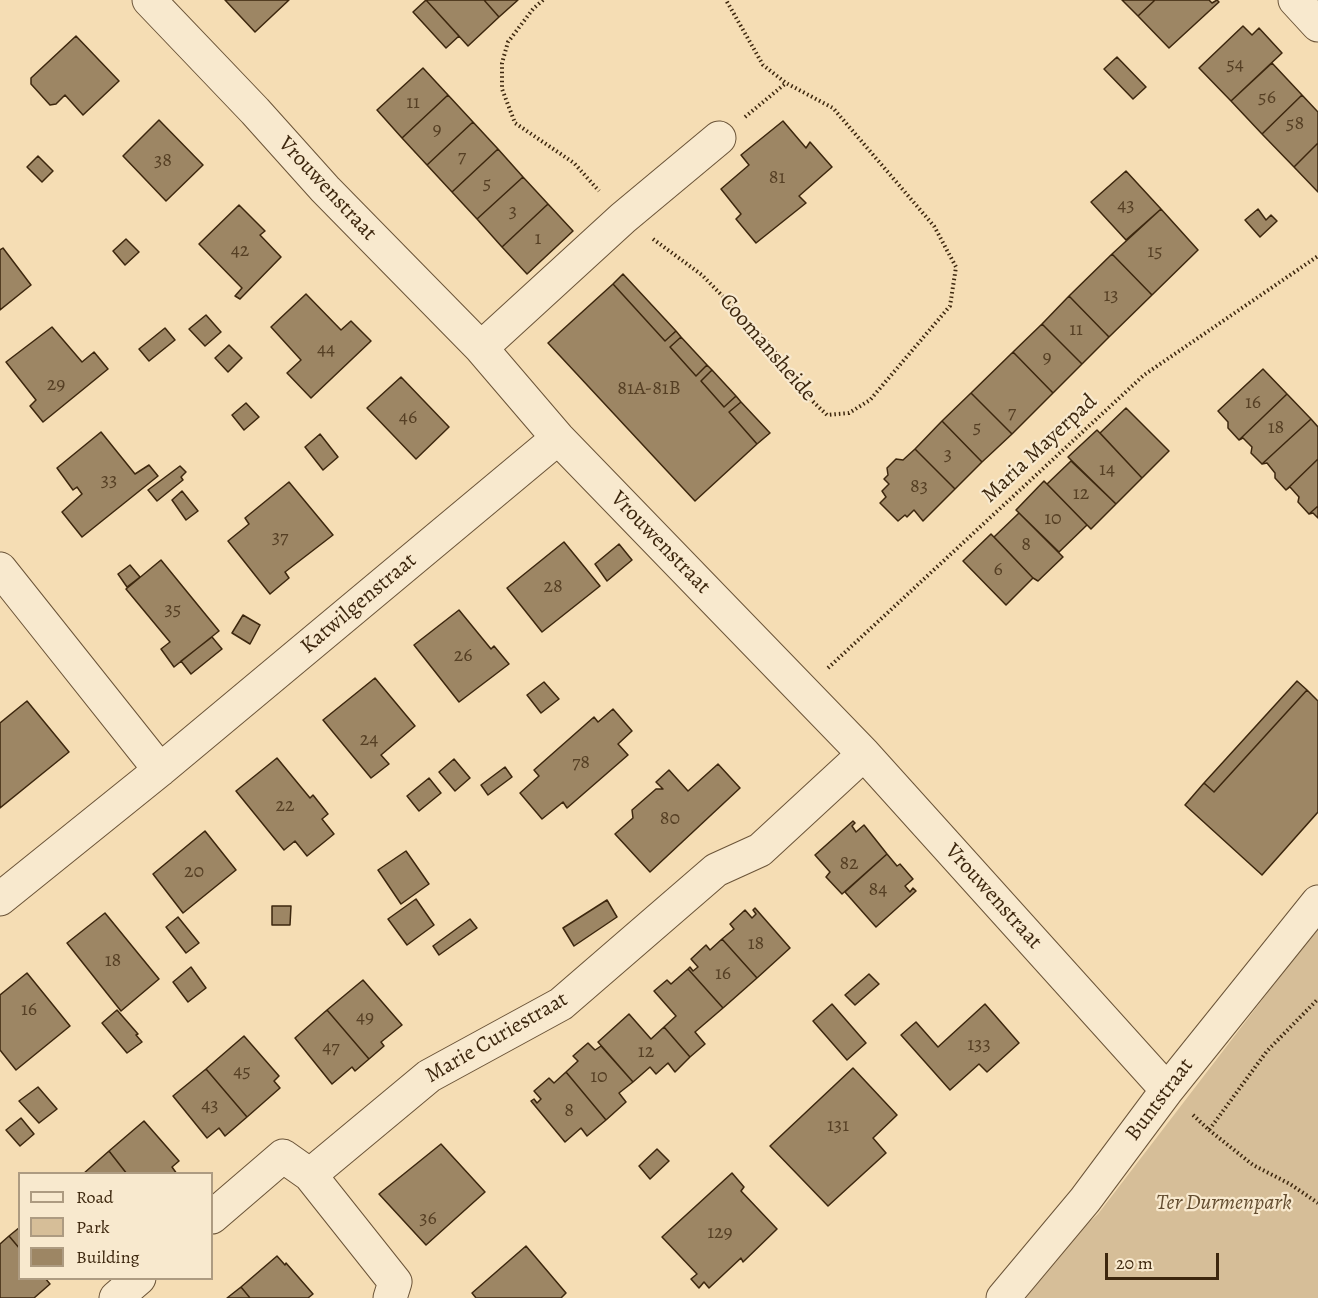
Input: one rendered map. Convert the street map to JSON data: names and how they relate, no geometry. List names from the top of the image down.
{
  "streets": {
    "street": [
      "Vrouwenstraat",
      "Katwilgenstraat",
      "Marie Curiestraat",
      "Buntstraat"
    ],
    "path": ["Coomansheide", "Maria Mayerpad"]
  },
  "crossings": [
    ["Vrouwenstraat", "Maria Mayerpad"],
    ["Vrouwenstraat", "Katwilgenstraat"],
    ["Vrouwenstraat", "Marie Curiestraat"],
    ["Vrouwenstraat", "Buntstraat"]
  ],
  "parks": ["Ter Durmenpark"],
  "house_numbers": [
    "54",
    "56",
    "11",
    "58",
    "9",
    "7",
    "38",
    "81",
    "5",
    "43",
    "3",
    "1",
    "42",
    "15",
    "13",
    "11",
    "44",
    "9",
    "29",
    "81A-81B",
    "16",
    "7",
    "46",
    "5",
    "18",
    "3",
    "14",
    "33",
    "83",
    "12",
    "10",
    "37",
    "8",
    "6",
    "28",
    "35",
    "26",
    "24",
    "78",
    "22",
    "80",
    "82",
    "20",
    "84",
    "18",
    "18",
    "16",
    "16",
    "49",
    "133",
    "47",
    "12",
    "45",
    "10",
    "43",
    "8",
    "131",
    "36",
    "129"
  ],
  "legend": ["Road", "Park", "Building"],
  "scale_bar": "20 m"
}
